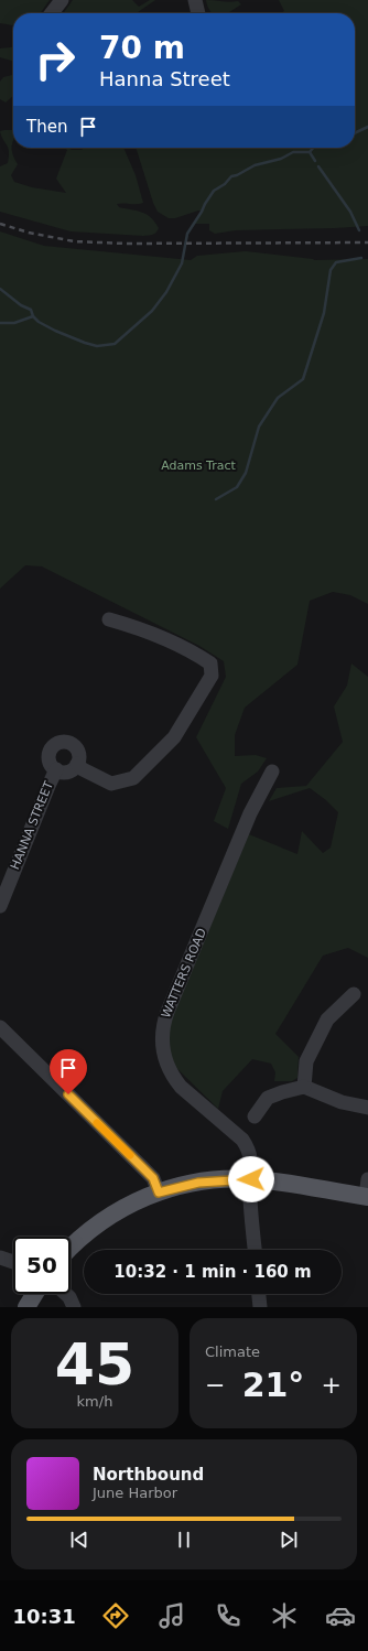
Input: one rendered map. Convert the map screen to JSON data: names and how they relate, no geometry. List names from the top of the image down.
{
  "streets": {
    "street": ["HANNA STREET", "WATTERS ROAD"]
  },
  "parks": ["Adams Tract"],
  "page": {
    "turn": ["70 m", "Hanna Street"],
    "then": "Then",
    "limit": "50",
    "trip": "10:32 · 1 min · 160 m",
    "tile": [
      ["45", "km/h"],
      "Climate"
    ],
    "heat": ["−", "21°", "+"],
    "song": ["Northbound", "June Harbor"],
    "tabs": "10:31"
  }
}
